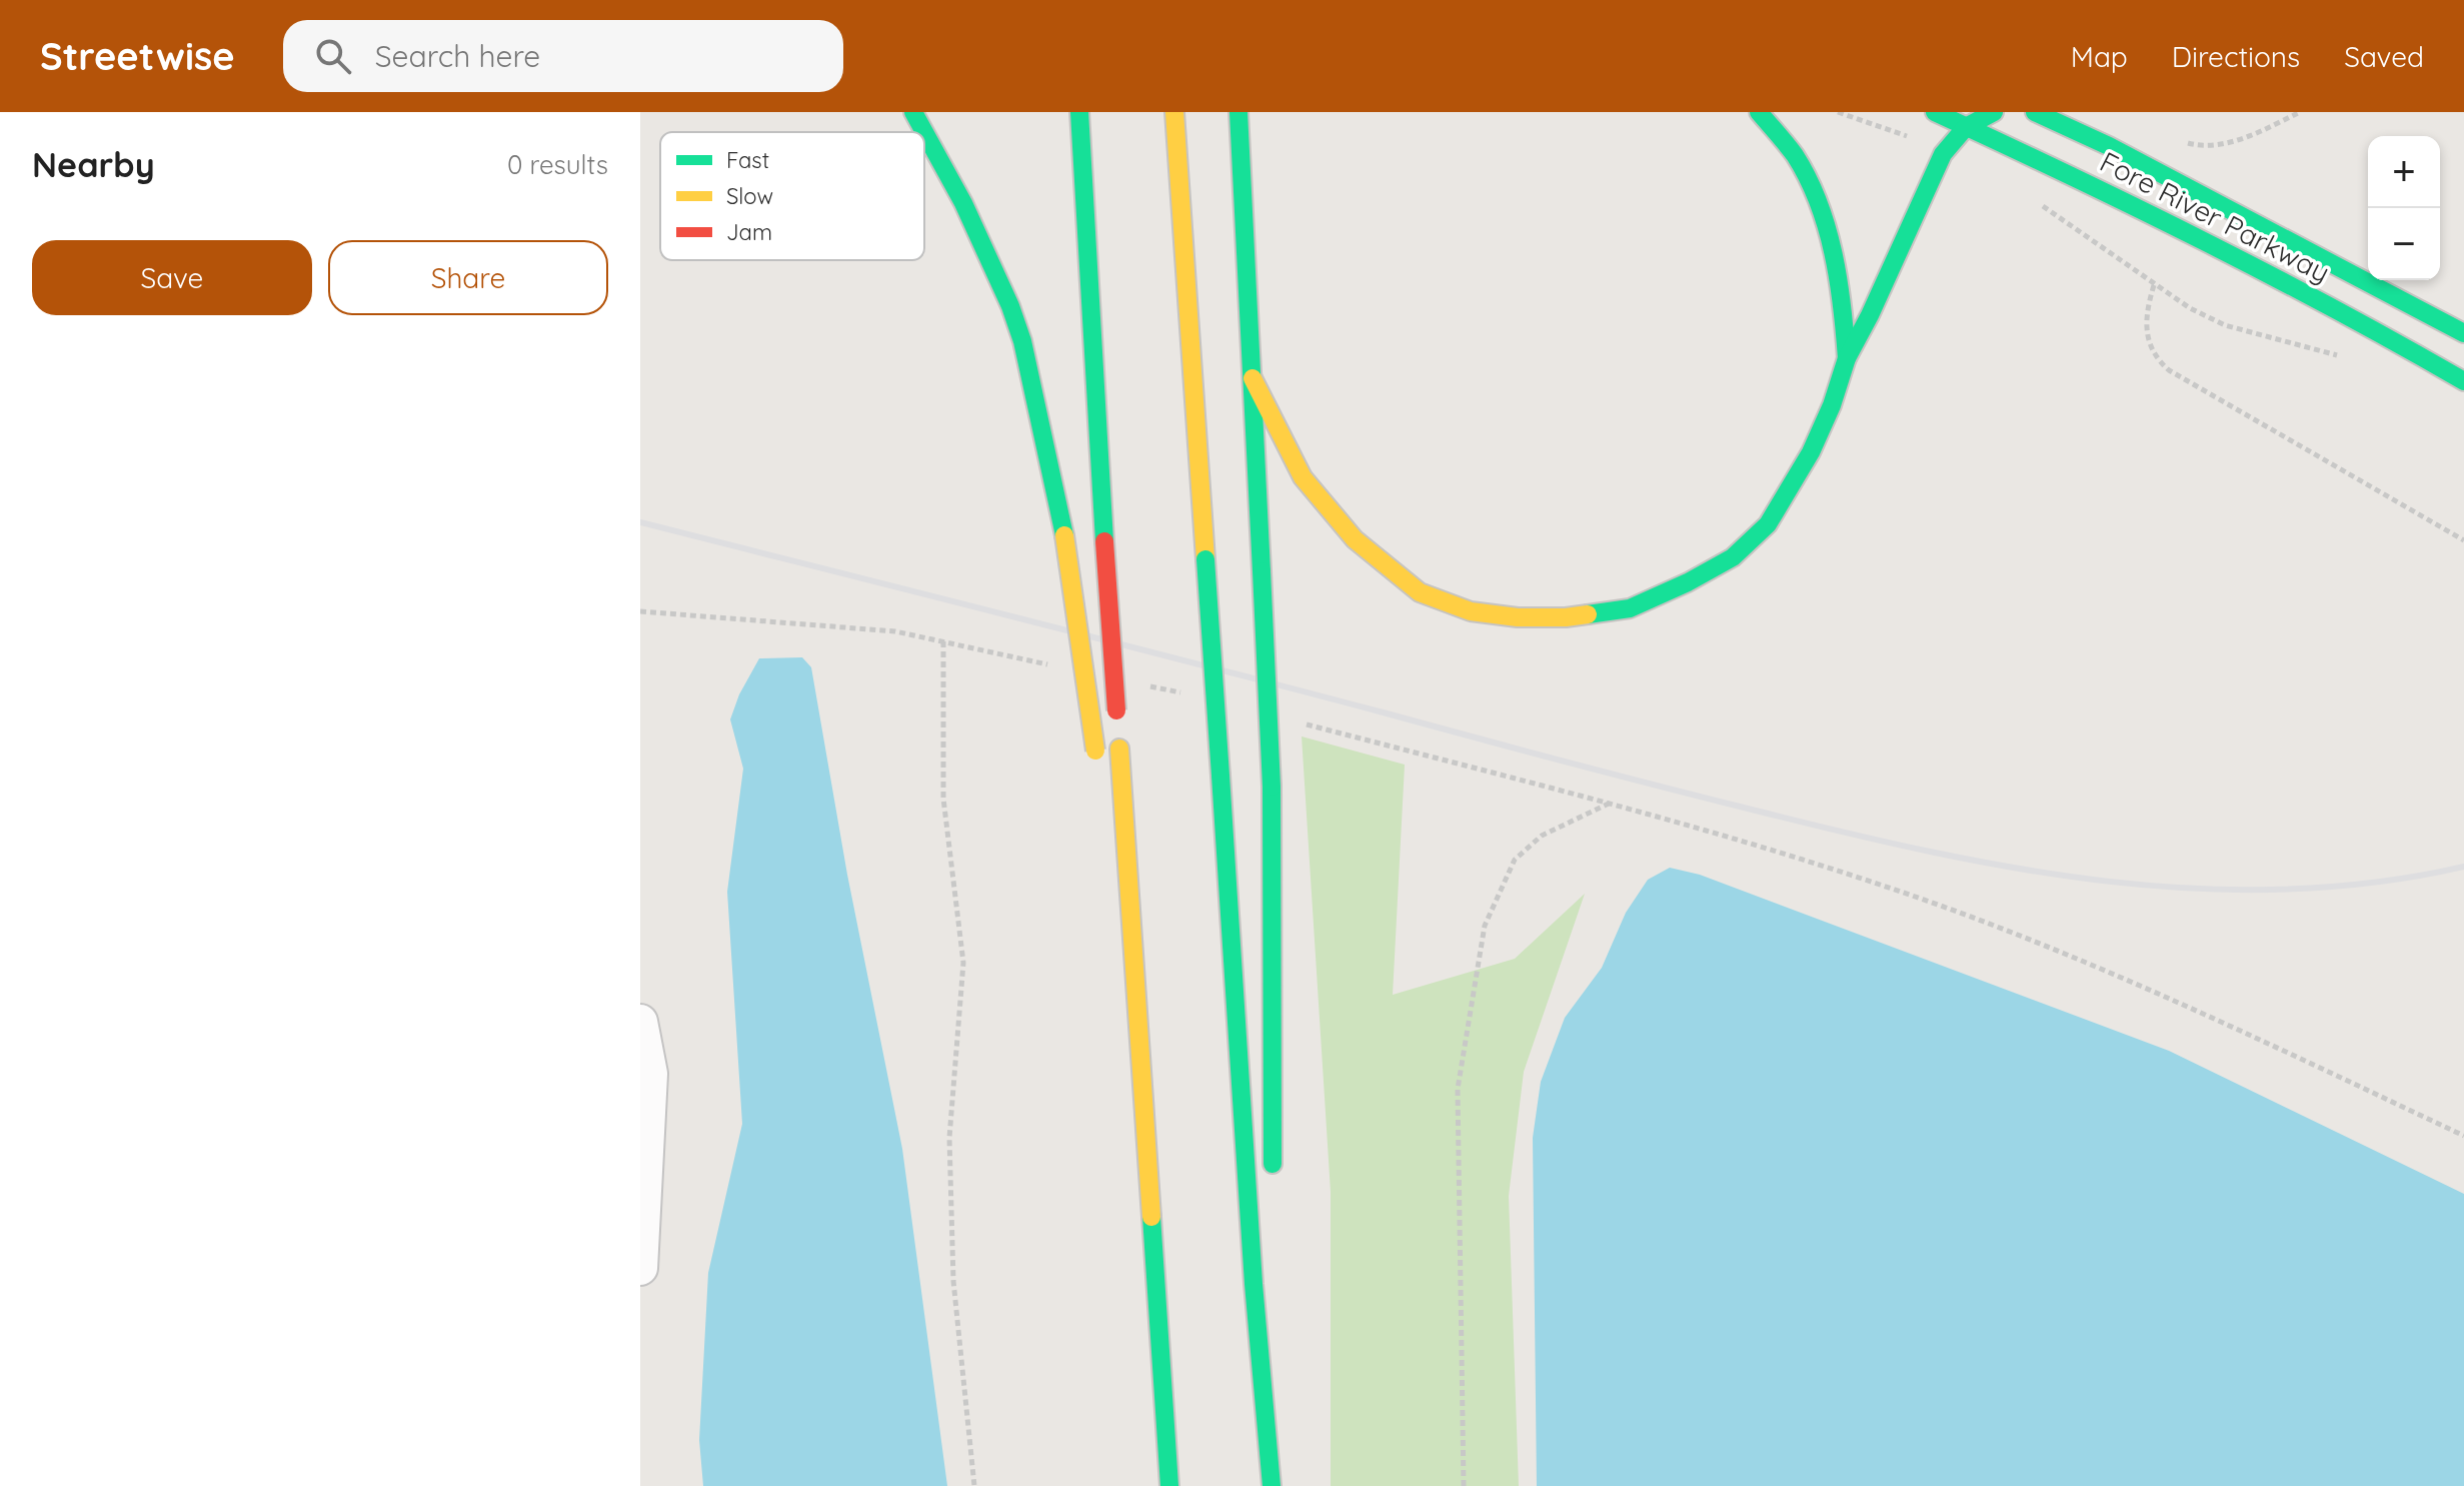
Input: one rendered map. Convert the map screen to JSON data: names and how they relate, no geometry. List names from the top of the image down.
{
  "streets": {
    "main road": ["Fore River Parkway"]
  },
  "legend": ["Fast", "Slow", "Jam"],
  "page": {
    "header": "Streetwise",
    "search": "Search here",
    "nav": ["Map", "Directions", "Saved"],
    "heading": ["Nearby", "0 results"],
    "map_buttons": ["+", "−"],
    "buttons": ["Save", "Share"]
  }
}
